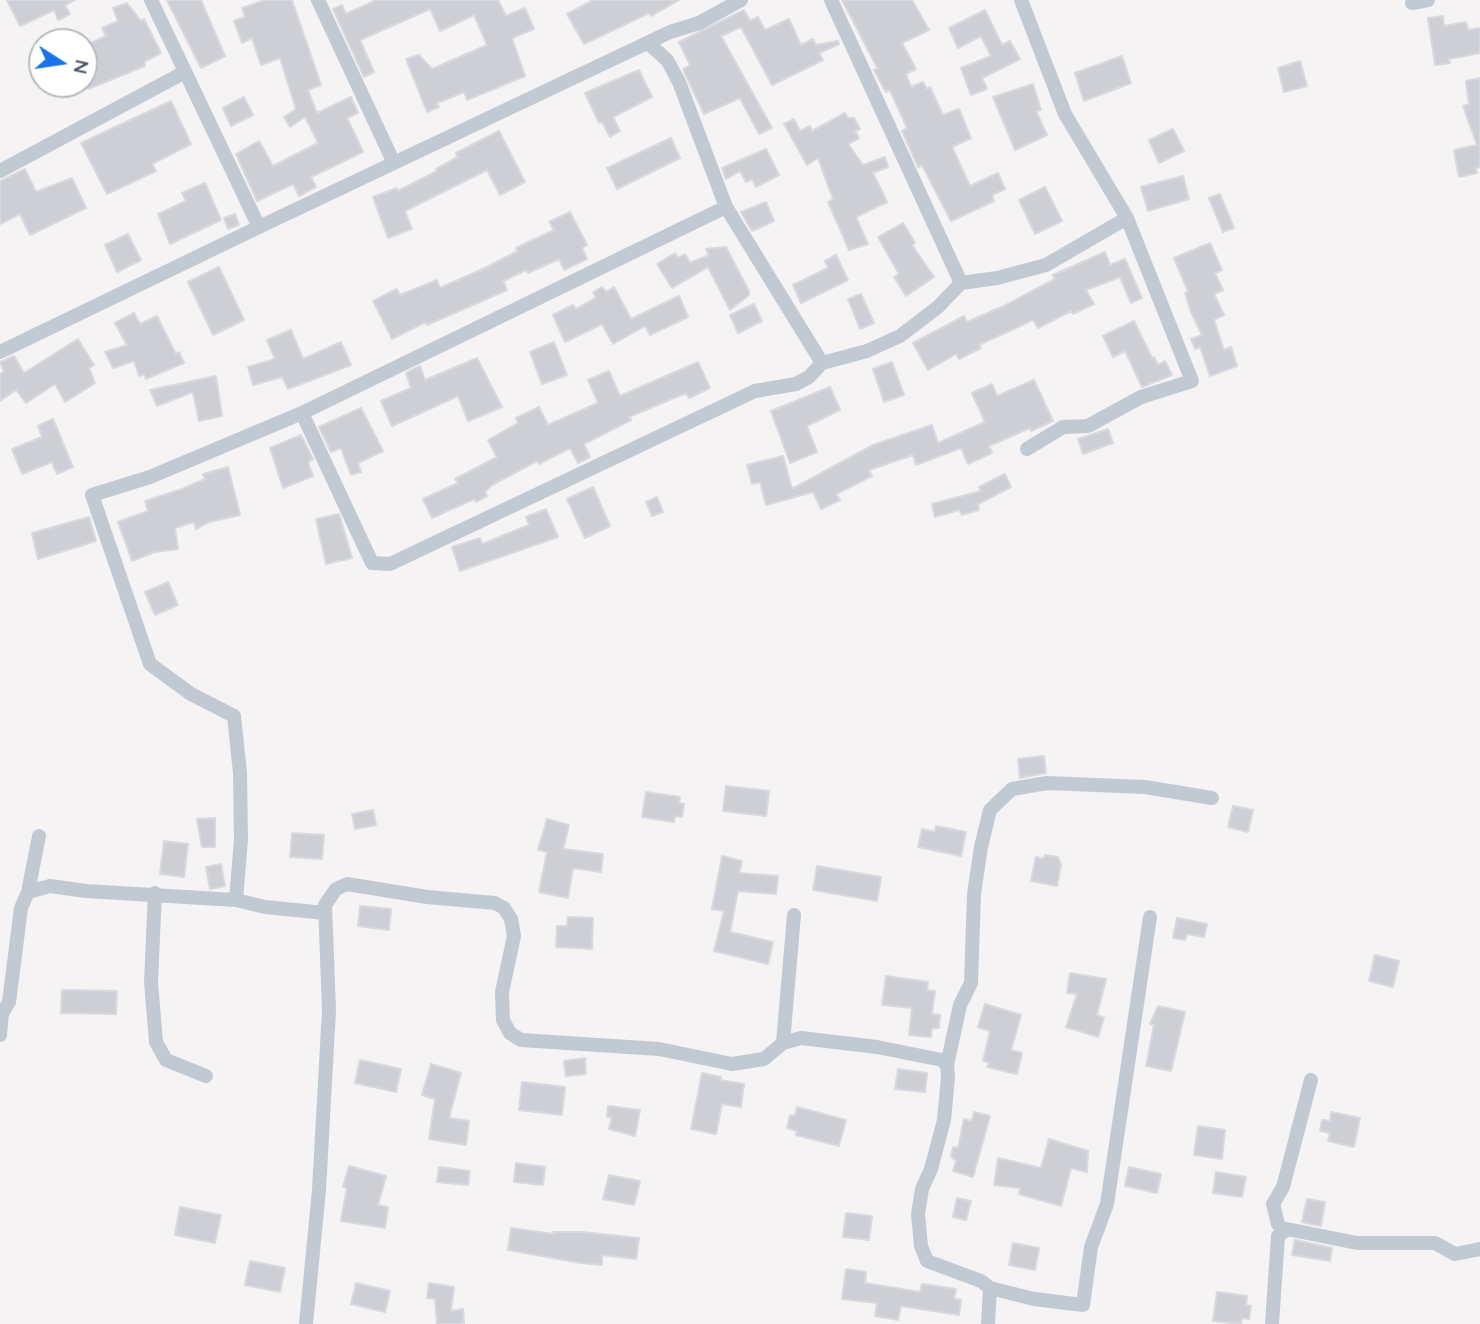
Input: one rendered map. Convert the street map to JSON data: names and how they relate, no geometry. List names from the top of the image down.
{
  "north": "right"
}
